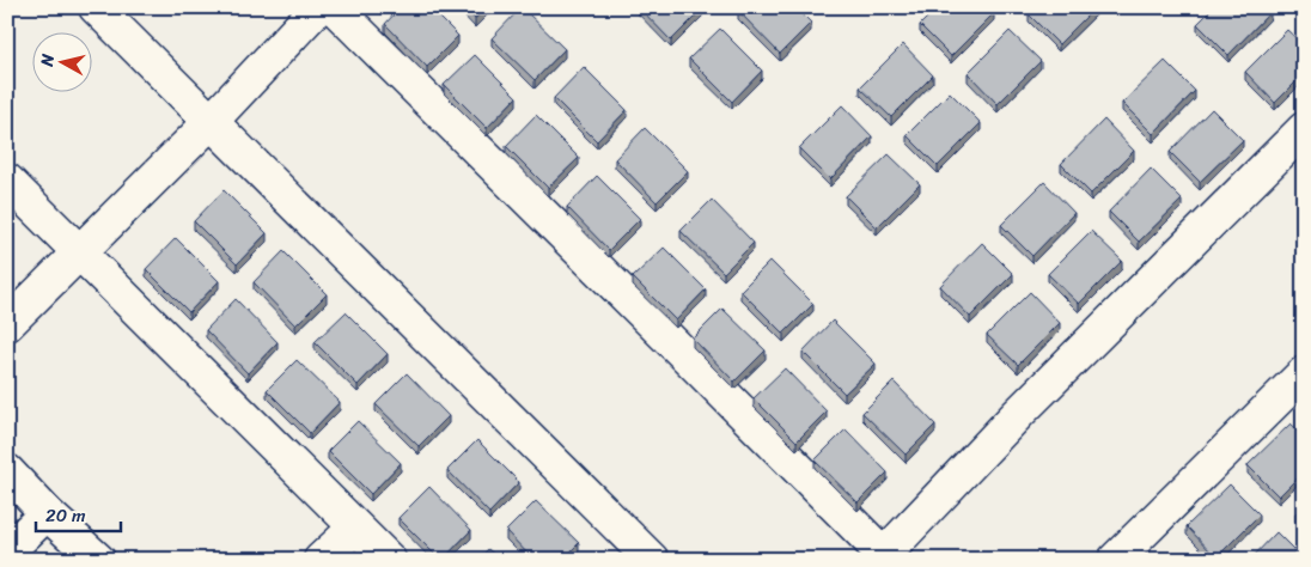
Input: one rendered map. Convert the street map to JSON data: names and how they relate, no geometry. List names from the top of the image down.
{
  "scale_bar": "20 m",
  "north": "left"
}
